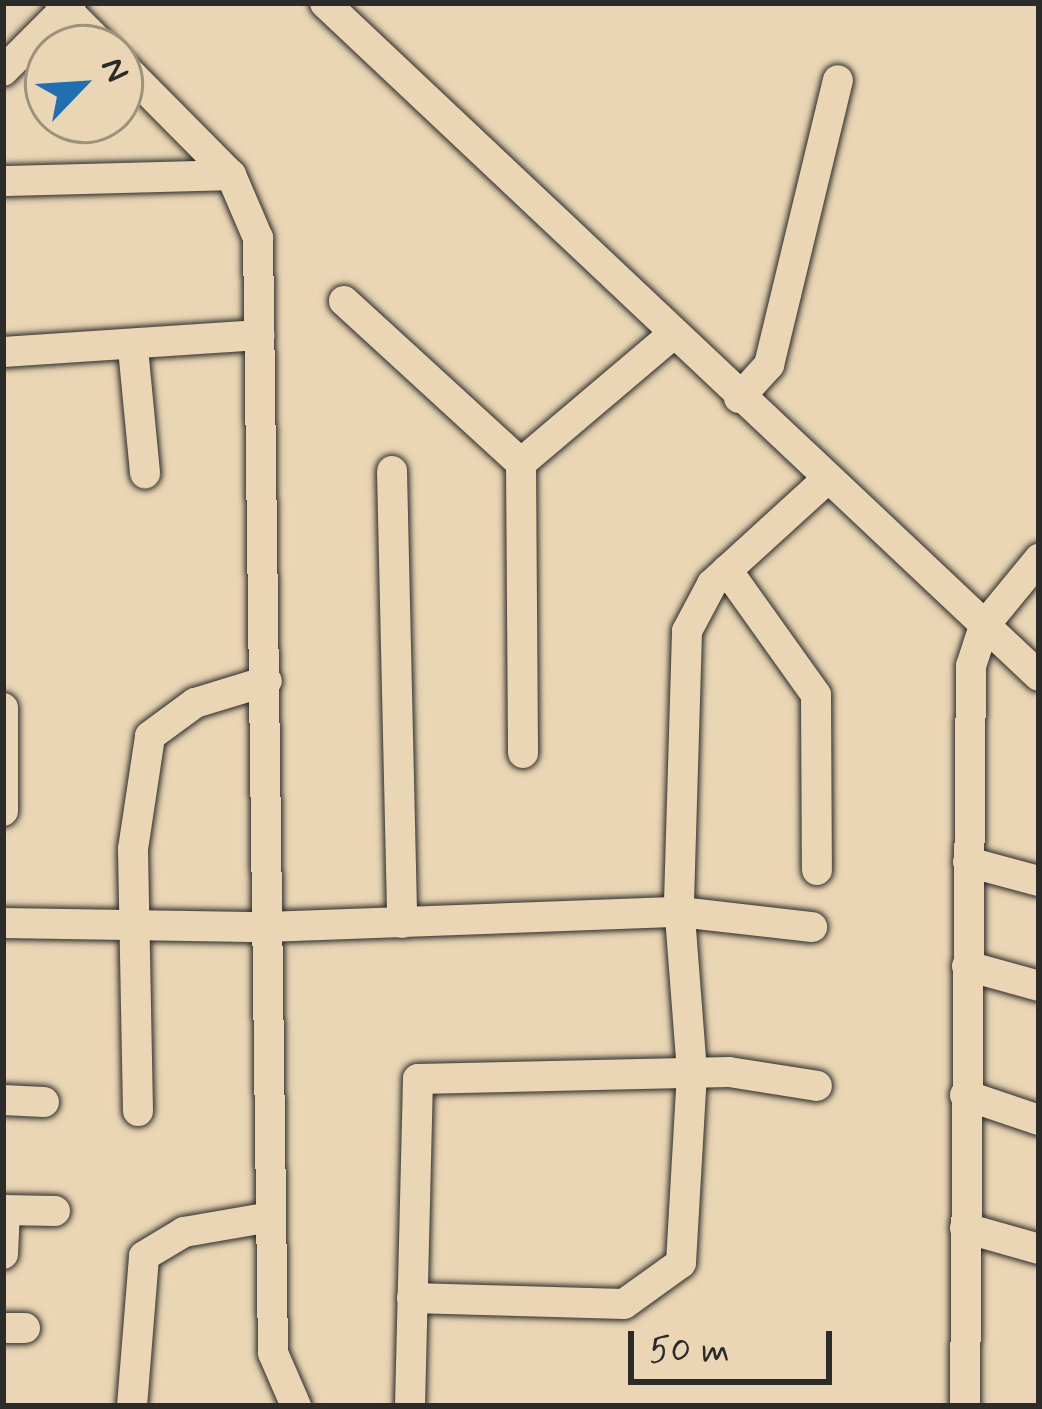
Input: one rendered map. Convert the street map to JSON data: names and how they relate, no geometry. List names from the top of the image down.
{
  "scale_bar": "50 m",
  "north": "top right"
}
